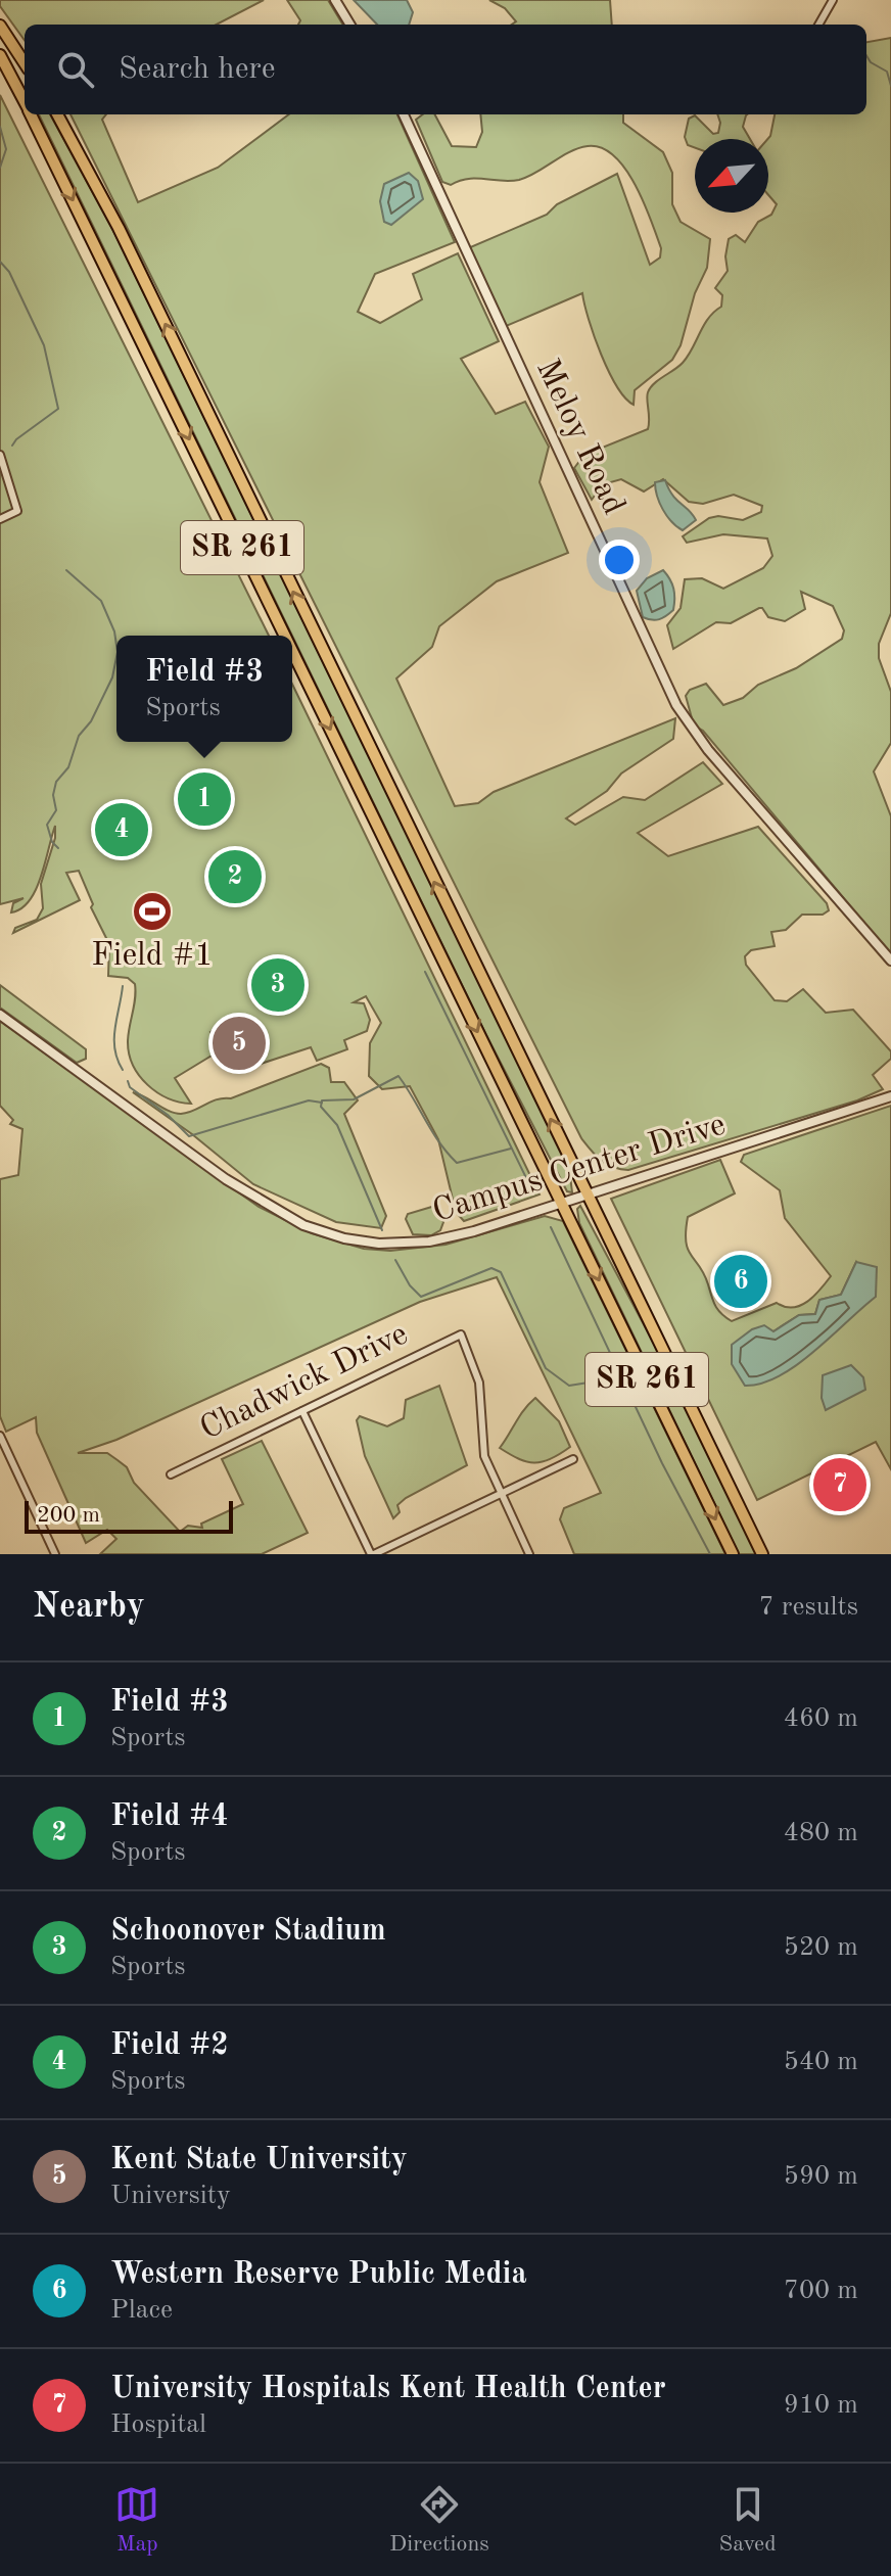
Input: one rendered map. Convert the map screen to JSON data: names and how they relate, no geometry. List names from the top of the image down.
{
  "streets": {
    "main road": ["SR 261"],
    "street": ["Meloy Road", "Campus Center Drive", "Chadwick Drive"]
  },
  "crossings": [
    ["SR 261", "Campus Center Drive"]
  ],
  "places": {
    "sports": ["Field #1"]
  },
  "scale_bar": "200 m",
  "north": "bottom left",
  "page": {
    "search": "Search here",
    "popup": ["Field #3", "Sports"],
    "pins": [
      "1",
      "4",
      "2",
      "3",
      "5",
      "6",
      "7"
    ],
    "scale": "200 m",
    "heading": ["Nearby", "7 results"],
    "list": [
      {
        "mark": "1",
        "name": "Field #3",
        "note": "Sports",
        "value": "460 m"
      },
      {
        "mark": "2",
        "name": "Field #4",
        "note": "Sports",
        "value": "480 m"
      },
      {
        "mark": "3",
        "name": "Schoonover Stadium",
        "note": "Sports",
        "value": "520 m"
      },
      {
        "mark": "4",
        "name": "Field #2",
        "note": "Sports",
        "value": "540 m"
      },
      {
        "mark": "5",
        "name": "Kent State University",
        "note": "University",
        "value": "590 m"
      },
      {
        "mark": "6",
        "name": "Western Reserve Public Media",
        "note": "Place",
        "value": "700 m"
      },
      {
        "mark": "7",
        "name": "University Hospitals Kent Health Center",
        "note": "Hospital",
        "value": "910 m"
      }
    ],
    "nav": ["Map", "Directions", "Saved"]
  }
}
